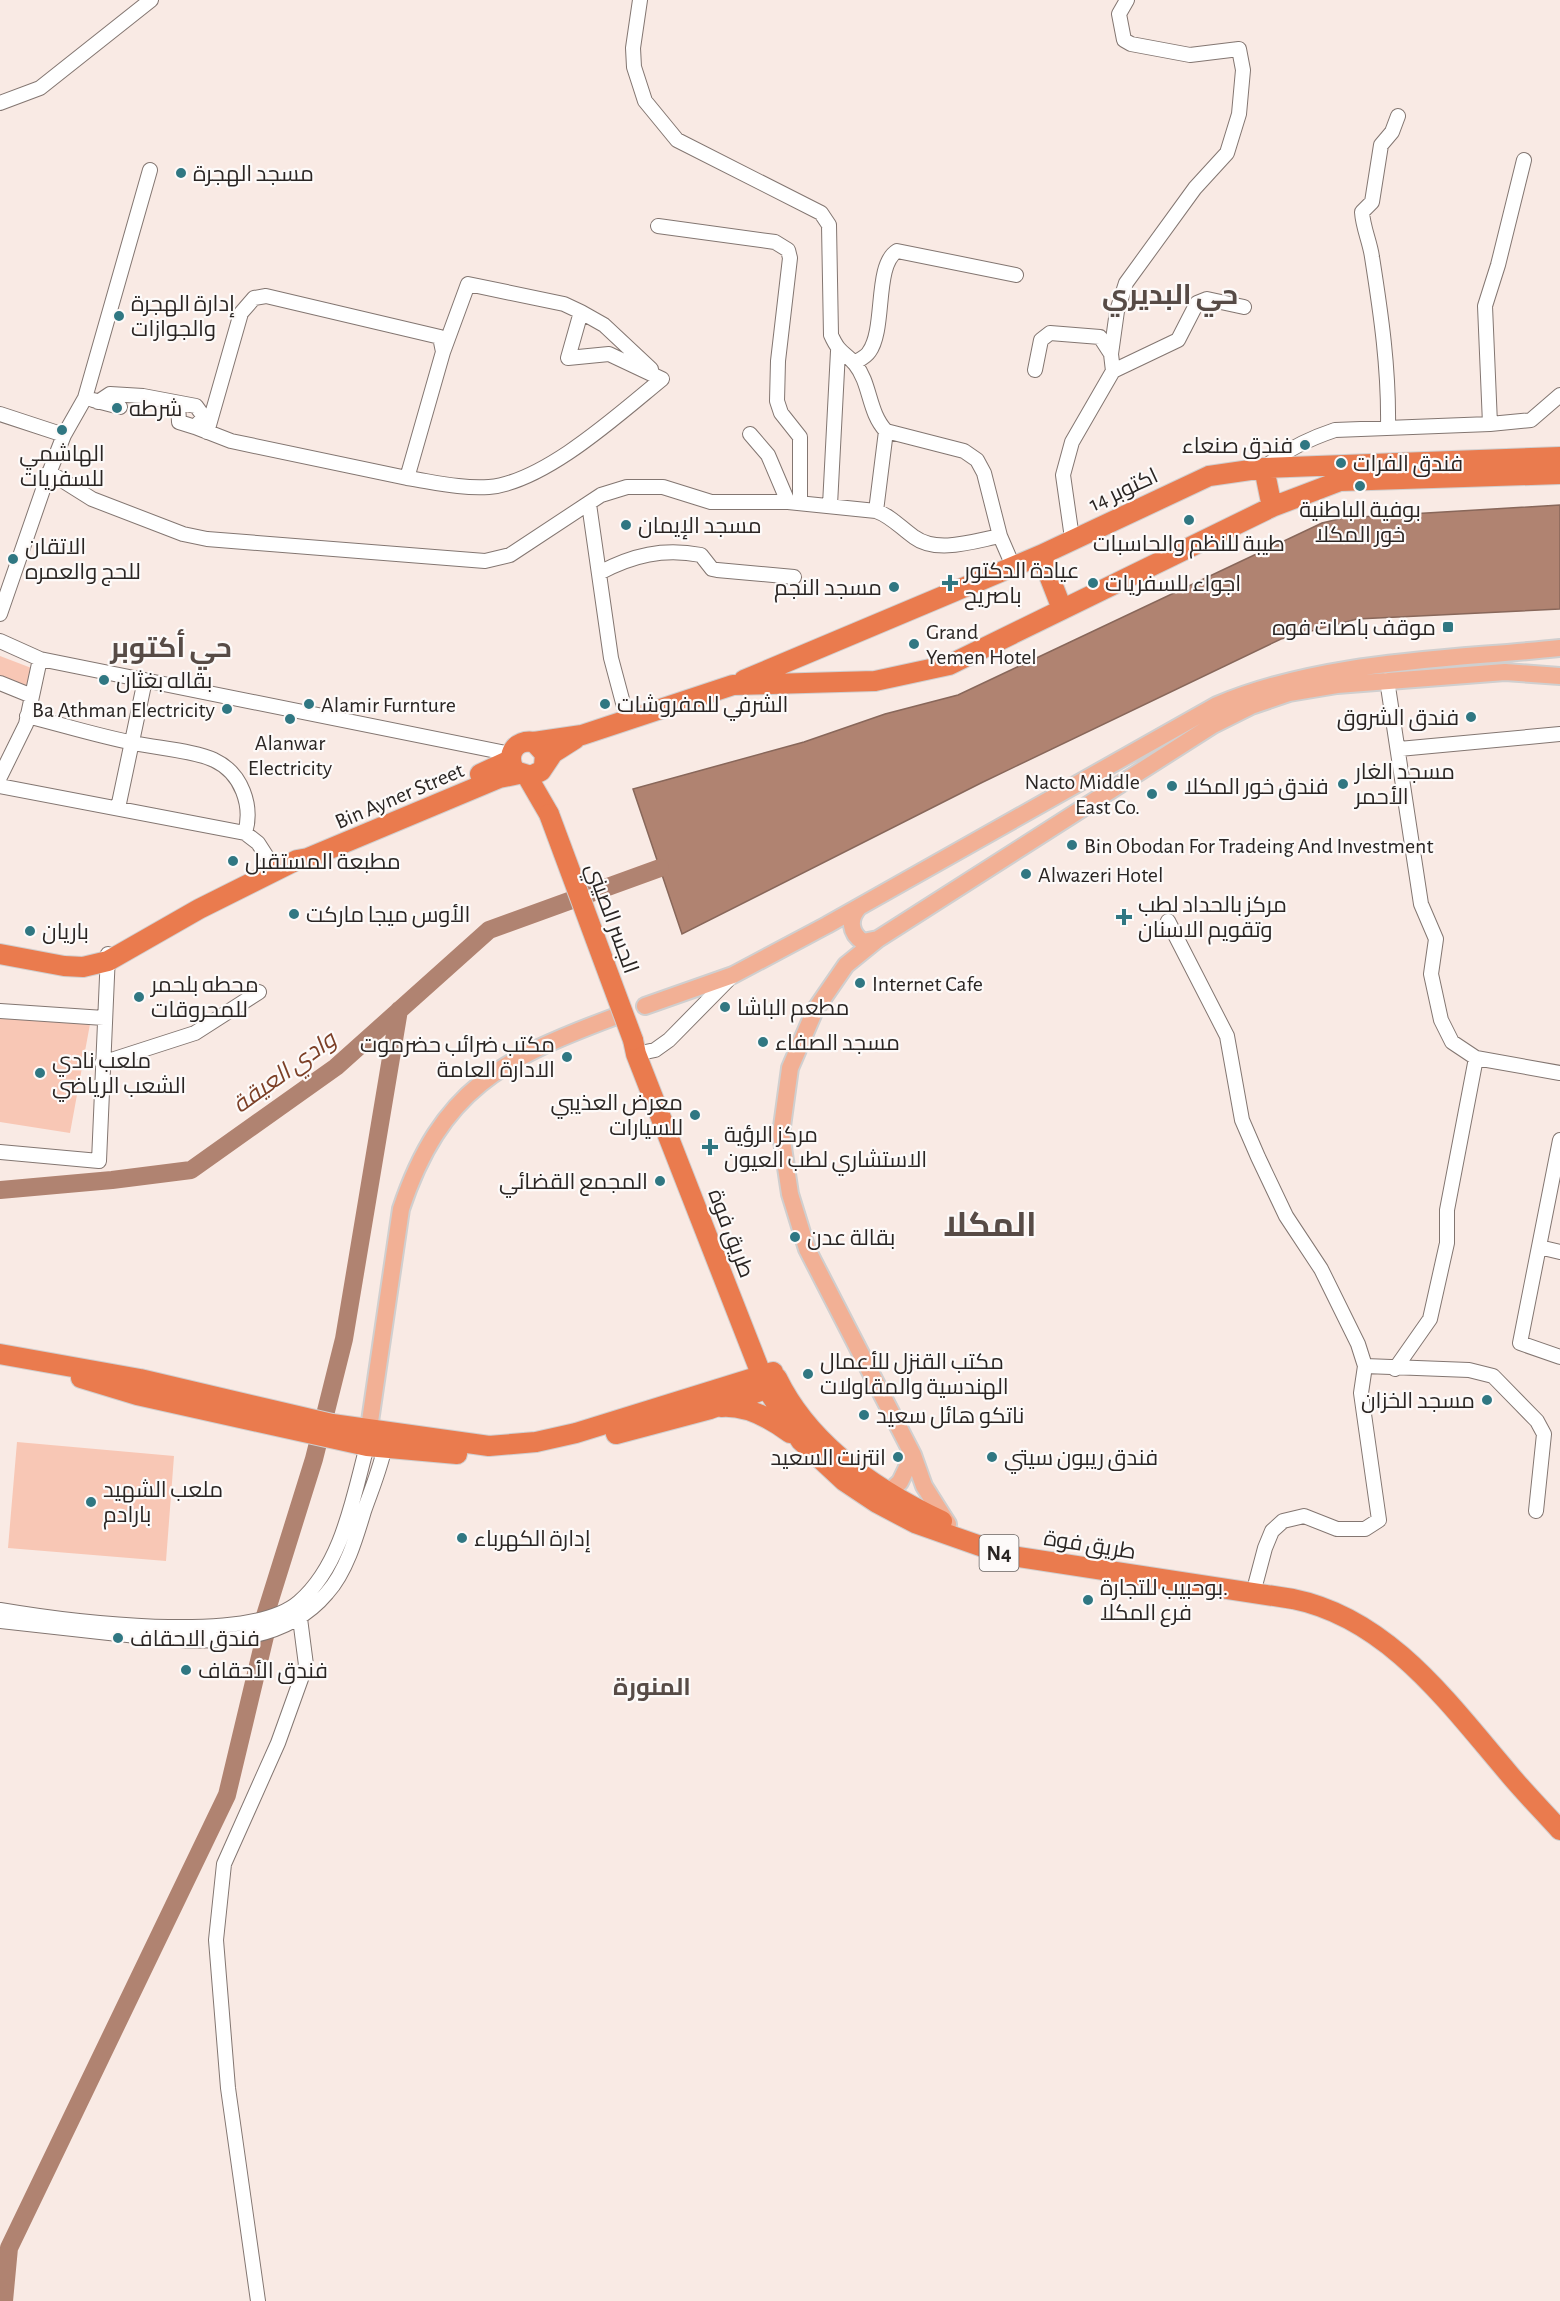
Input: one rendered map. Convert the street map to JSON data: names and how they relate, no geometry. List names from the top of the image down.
{
  "streets": {
    "highway": [
      "14 اكتوبر",
      "Bin Ayner Street",
      "الجسر الصيني",
      "طريق فوة",
      "N4"
    ]
  },
  "crossings": [
    ["Bin Ayner Street", "الجسر الصيني"],
    ["الجسر الصيني", "طريق فوة"]
  ],
  "districts": [
    "حي البديري",
    "حي أكتوبر",
    "المكلا",
    "المنورة"
  ],
  "water": ["وادي العيقة"],
  "places": {
    "other": [
      "مسجد الهجرة",
      "إدارة الهجرة والجوازات",
      "شرطه",
      "الهاشمي للسفريات",
      "فندق صنعاء",
      "فندق الفرات",
      "بوفية الباطنية خور المكلا",
      "طيبة للنظم والحاسبات",
      "مسجد الإيمان",
      "الاتقان للحج والعمره",
      "اجواء للسفريات",
      "مسجد النجم",
      "Grand Yemen Hotel",
      "بقاله بغثان",
      "Alamir Furnture",
      "الشرفي للمفروشات",
      "Ba Athman Electricity",
      "فندق الشروق",
      "Alanwar Electricity",
      "مسجد الغار الأحمر",
      "فندق خور المكلا",
      "Nacto Middle East Co.",
      "Bin Obodan For Tradeing And Investment",
      "مطبعة المستقبل",
      "Alwazeri Hotel",
      "الأوس ميجا ماركت",
      "باريان",
      "Internet Cafe",
      "محطه بلحمر للمحروقات",
      "مطعم الباشا",
      "مسجد الصفاء",
      "مكتب ضرائب حضرموت الادارة العامة",
      "ملعب نادي الشعب الرياضي",
      "معرض العذيبي للسيارات",
      "المجمع القضائي",
      "بقالة عدن",
      "مكتب القنزل للأعمال الهندسية والمقاولات",
      "مسجد الخزان",
      "ناتكو هائل سعيد",
      "انترنت السعيد",
      "فندق ريبون سيتي",
      "ملعب الشهيد بارادم",
      "إدارة الكهرباء",
      "بوحبيب للتجارة. فرع المكلا",
      "فندق الاحقاف",
      "فندق الأحقاف"
    ],
    "health": ["عيادة الدكتور باصريح", "مركز بالحداد لطب وتقويم الاسنان", "مركز الرؤية الاستشاري لطب العيون"],
    "transit": ["موقف باصات فوه"]
  }
}
